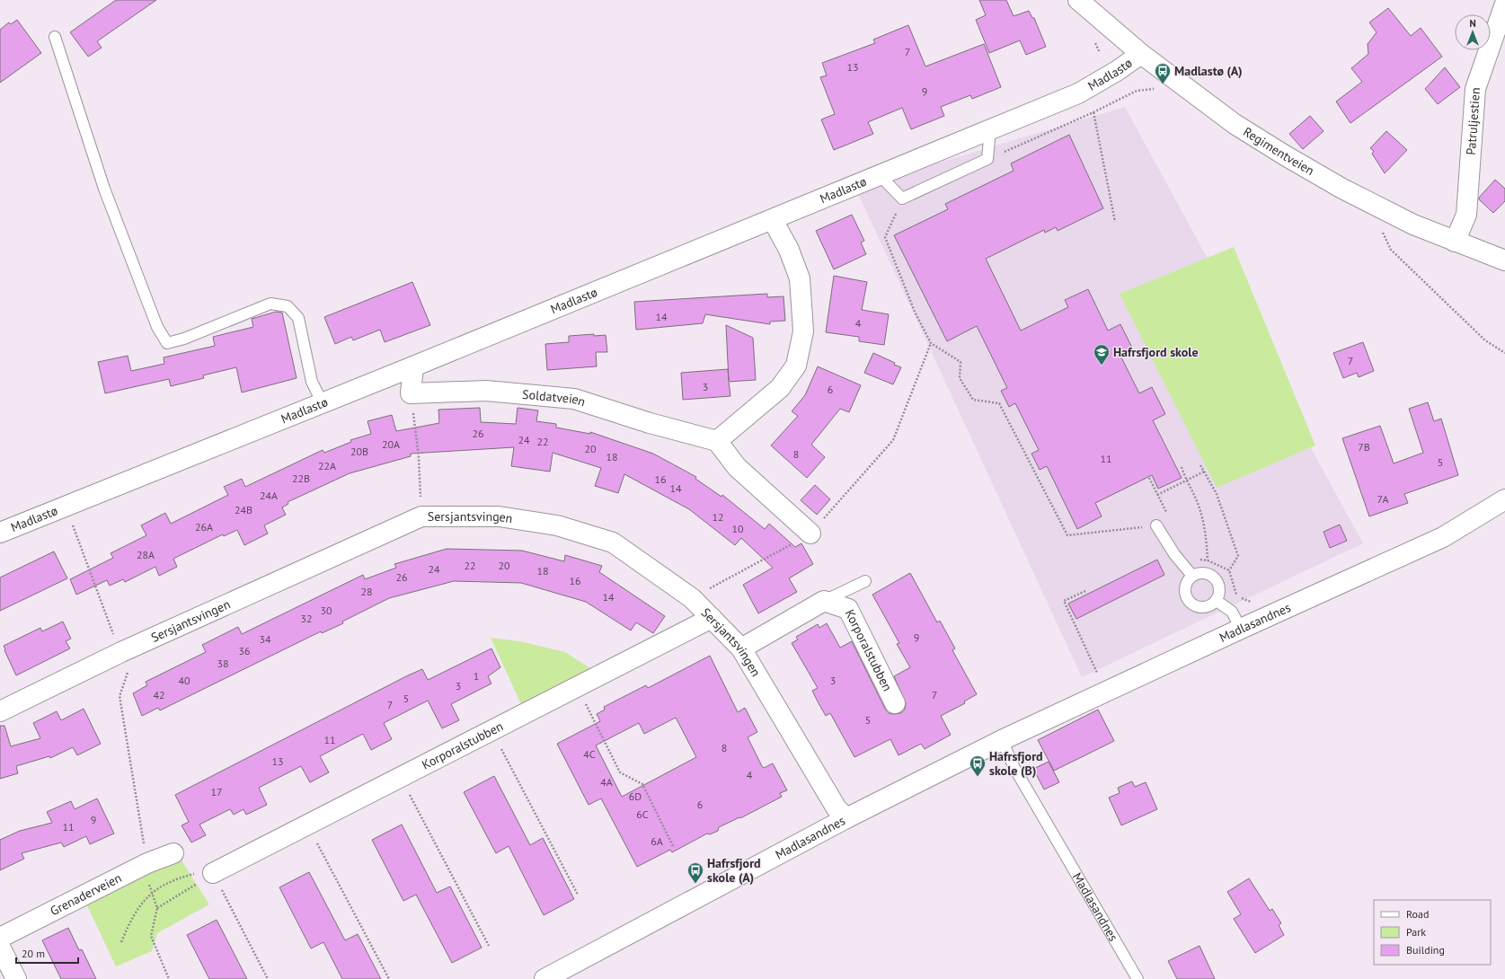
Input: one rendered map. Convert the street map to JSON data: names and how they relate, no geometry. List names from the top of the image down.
{
  "streets": {
    "street": [
      "Madlastø",
      "Patruljestien",
      "Regimentveien",
      "Soldatveien",
      "Sersjantsvingen",
      "Madlasandnes",
      "Korporalstubben",
      "Grenaderveien"
    ]
  },
  "crossings": [
    ["Madlastø", "Regimentveien"],
    ["Patruljestien", "Regimentveien"],
    ["Sersjantsvingen", "Madlasandnes"],
    ["Sersjantsvingen", "Korporalstubben"]
  ],
  "places": {
    "bus stop": ["Madlastø (A)", "Hafrsfjord skole (B)", "Hafrsfjord skole (A)"],
    "school or university": ["Hafrsfjord skole"]
  },
  "house_numbers": [
    "7",
    "13",
    "9",
    "14",
    "4",
    "7",
    "3",
    "6",
    "26",
    "24",
    "22",
    "20A",
    "7B",
    "20",
    "20B",
    "8",
    "18",
    "11",
    "5",
    "22A",
    "22B",
    "16",
    "14",
    "24A",
    "7A",
    "24B",
    "12",
    "26A",
    "10",
    "28A",
    "22",
    "20",
    "24",
    "18",
    "26",
    "16",
    "28",
    "14",
    "30",
    "32",
    "9",
    "34",
    "36",
    "38",
    "1",
    "40",
    "3",
    "3",
    "42",
    "7",
    "5",
    "7",
    "5",
    "11",
    "8",
    "4C",
    "13",
    "4",
    "4A",
    "17",
    "6D",
    "6",
    "6C",
    "9",
    "11",
    "6A"
  ],
  "legend": ["Road", "Park", "Building"],
  "scale_bar": "20 m",
  "north": "top"
}
